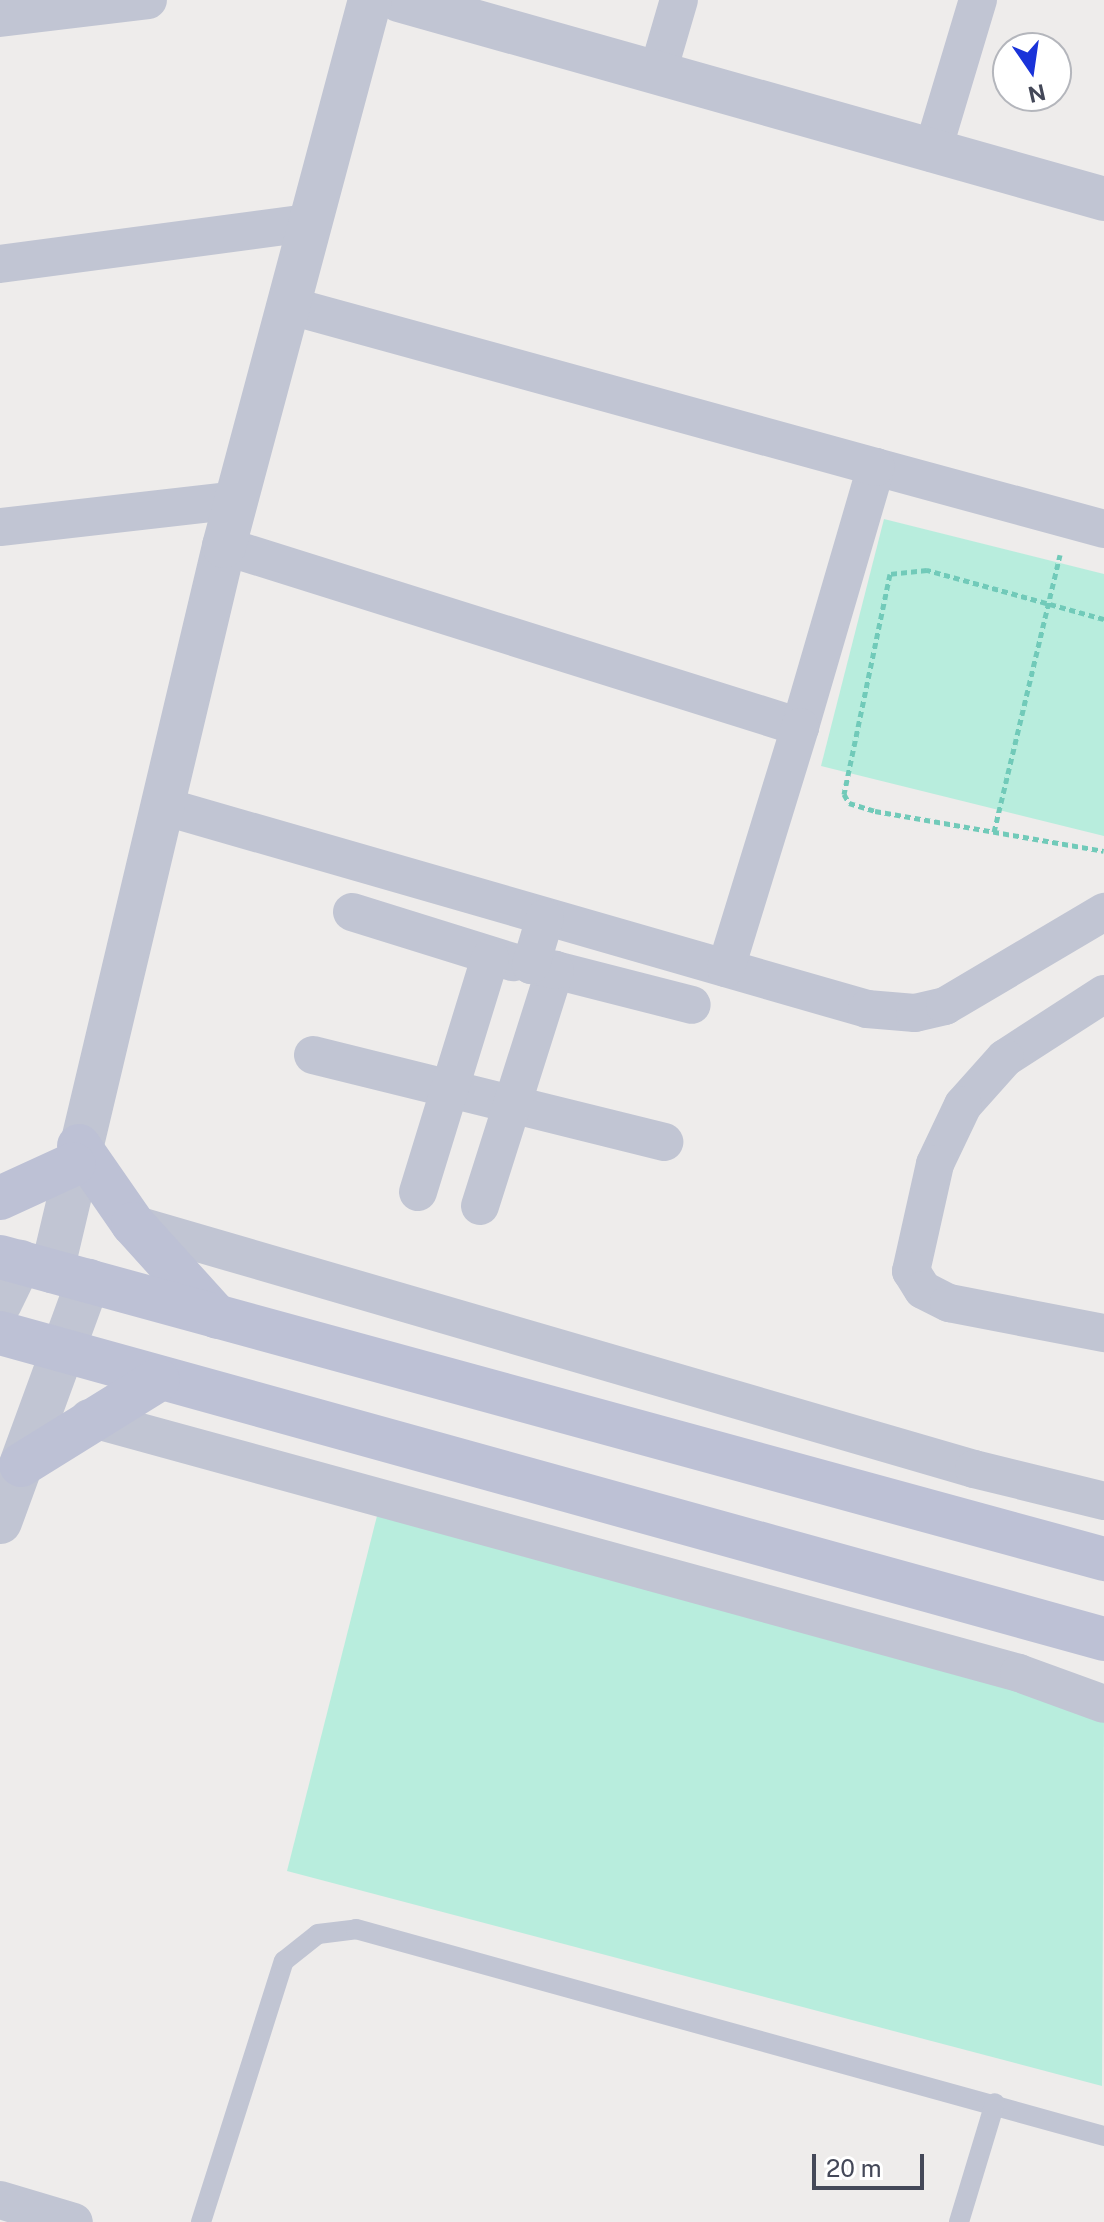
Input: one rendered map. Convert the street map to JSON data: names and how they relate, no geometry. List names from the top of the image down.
{
  "scale_bar": "20 m",
  "north": "bottom"
}
